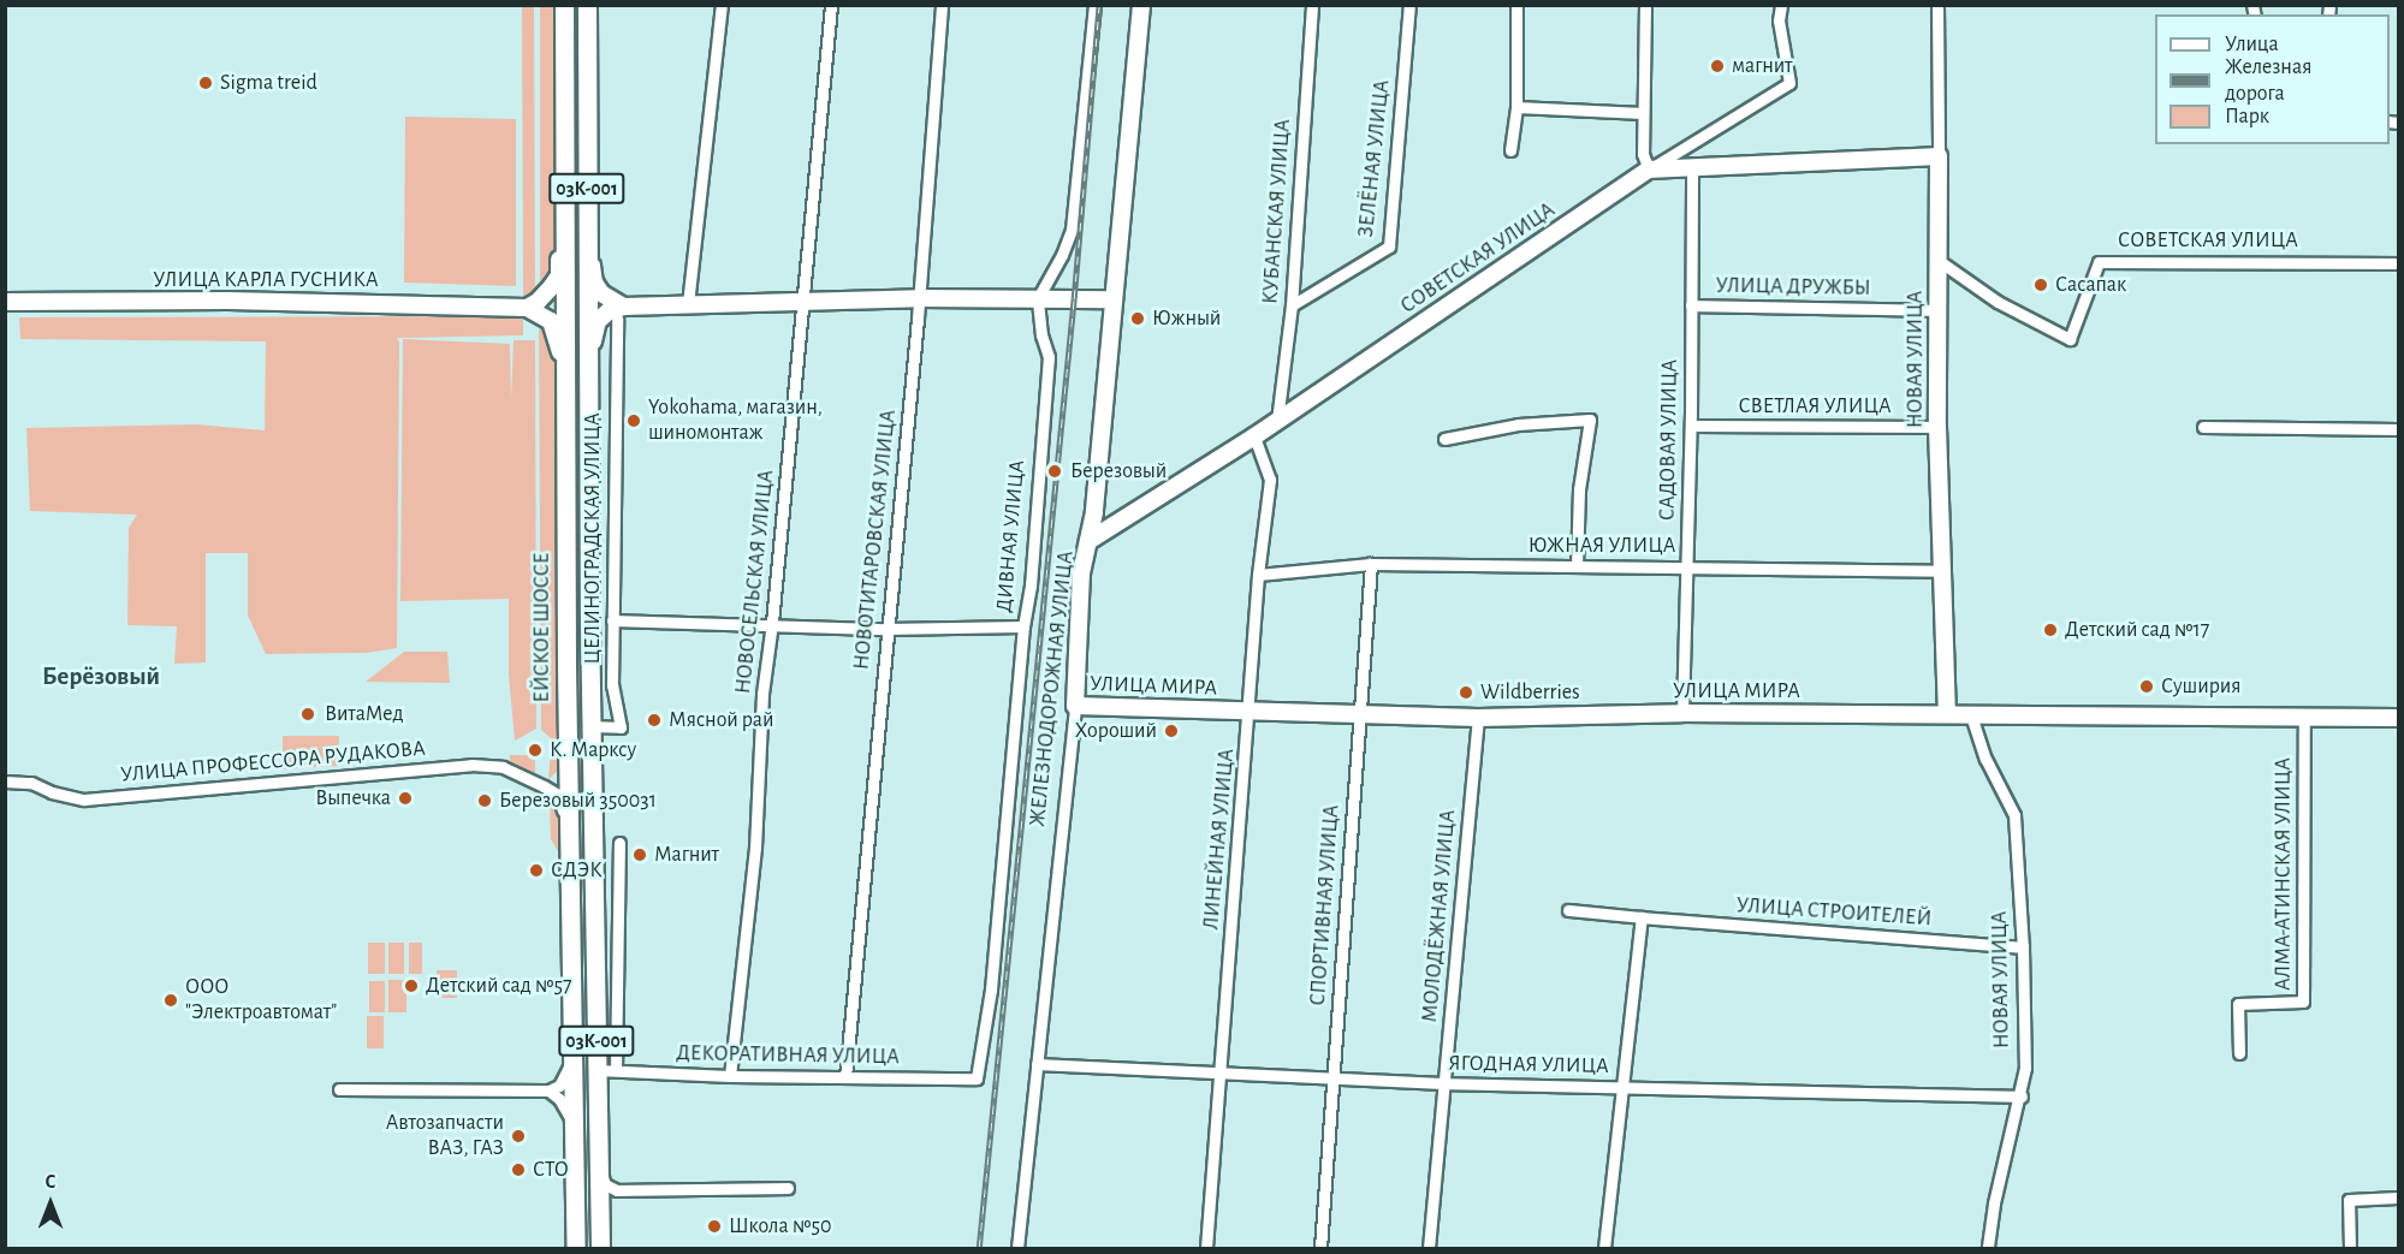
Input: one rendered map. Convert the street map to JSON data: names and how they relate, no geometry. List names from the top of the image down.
{
  "streets": {
    "main road": ["03К-001", "ЕЙСКОЕ ШОССЕ"],
    "street": [
      "ЗЕЛЁНАЯ УЛИЦА",
      "КУБАНСКАЯ УЛИЦА",
      "СОВЕТСКАЯ УЛИЦА",
      "УЛИЦА КАРЛА ГУСНИКА",
      "УЛИЦА ДРУЖБЫ",
      "НОВАЯ УЛИЦА",
      "СВЕТЛАЯ УЛИЦА",
      "САДОВАЯ УЛИЦА",
      "ДИВНАЯ УЛИЦА",
      "ЦЕЛИНОГРАДСКАЯ УЛИЦА",
      "НОВОТИТАРОВСКАЯ УЛИЦА",
      "ЮЖНАЯ УЛИЦА",
      "НОВОСЕЛЬСКАЯ УЛИЦА",
      "УЛИЦА МИРА",
      "ЖЕЛЕЗНОДОРОЖНАЯ УЛИЦА",
      "УЛИЦА ПРОФЕССОРА РУДАКОВА",
      "ЛИНЕЙНАЯ УЛИЦА",
      "АЛМА-АТИНСКАЯ УЛИЦА",
      "СПОРТИВНАЯ УЛИЦА",
      "УЛИЦА СТРОИТЕЛЕЙ",
      "МОЛОДЁЖНАЯ УЛИЦА",
      "ДЕКОРАТИВНАЯ УЛИЦА",
      "ЯГОДНАЯ УЛИЦА"
    ]
  },
  "crossings": [
    ["ЗЕЛЁНАЯ УЛИЦА", "КУБАНСКАЯ УЛИЦА"],
    ["03К-001", "ЦЕЛИНОГРАДСКАЯ УЛИЦА"],
    ["03К-001", "ДЕКОРАТИВНАЯ УЛИЦА"],
    ["КУБАНСКАЯ УЛИЦА", "СОВЕТСКАЯ УЛИЦА"],
    ["СОВЕТСКАЯ УЛИЦА", "НОВАЯ УЛИЦА"],
    ["СОВЕТСКАЯ УЛИЦА", "ЖЕЛЕЗНОДОРОЖНАЯ УЛИЦА"],
    ["СОВЕТСКАЯ УЛИЦА", "ЛИНЕЙНАЯ УЛИЦА"],
    ["УЛИЦА ДРУЖБЫ", "НОВАЯ УЛИЦА"],
    ["УЛИЦА ДРУЖБЫ", "САДОВАЯ УЛИЦА"],
    ["НОВАЯ УЛИЦА", "СВЕТЛАЯ УЛИЦА"],
    ["НОВАЯ УЛИЦА", "ЮЖНАЯ УЛИЦА"],
    ["НОВАЯ УЛИЦА", "УЛИЦА МИРА"],
    ["НОВАЯ УЛИЦА", "УЛИЦА СТРОИТЕЛЕЙ"],
    ["НОВАЯ УЛИЦА", "ЯГОДНАЯ УЛИЦА"],
    ["СВЕТЛАЯ УЛИЦА", "САДОВАЯ УЛИЦА"],
    ["САДОВАЯ УЛИЦА", "ЮЖНАЯ УЛИЦА"],
    ["САДОВАЯ УЛИЦА", "УЛИЦА МИРА"],
    ["ДИВНАЯ УЛИЦА", "ДЕКОРАТИВНАЯ УЛИЦА"],
    ["НОВОТИТАРОВСКАЯ УЛИЦА", "ДЕКОРАТИВНАЯ УЛИЦА"],
    ["ЮЖНАЯ УЛИЦА", "ЛИНЕЙНАЯ УЛИЦА"],
    ["ЮЖНАЯ УЛИЦА", "СПОРТИВНАЯ УЛИЦА"],
    ["НОВОСЕЛЬСКАЯ УЛИЦА", "ДЕКОРАТИВНАЯ УЛИЦА"],
    ["УЛИЦА МИРА", "ЖЕЛЕЗНОДОРОЖНАЯ УЛИЦА"],
    ["УЛИЦА МИРА", "ЛИНЕЙНАЯ УЛИЦА"],
    ["УЛИЦА МИРА", "АЛМА-АТИНСКАЯ УЛИЦА"],
    ["УЛИЦА МИРА", "СПОРТИВНАЯ УЛИЦА"],
    ["УЛИЦА МИРА", "МОЛОДЁЖНАЯ УЛИЦА"],
    ["ЖЕЛЕЗНОДОРОЖНАЯ УЛИЦА", "ЯГОДНАЯ УЛИЦА"],
    ["ЛИНЕЙНАЯ УЛИЦА", "ЯГОДНАЯ УЛИЦА"],
    ["СПОРТИВНАЯ УЛИЦА", "ЯГОДНАЯ УЛИЦА"],
    ["МОЛОДЁЖНАЯ УЛИЦА", "ЯГОДНАЯ УЛИЦА"]
  ],
  "districts": ["Берёзовый"],
  "places": [
    "магнит",
    "Sigma treid",
    "Сасапак",
    "Южный",
    "Yokohama, магазин, шиномонтаж",
    "Березовый",
    "Детский сад №17",
    "Суширия",
    "Wildberries",
    "ВитаMед",
    "Мясной рай",
    "Хороший",
    "К. Марксу",
    "Выпечка",
    "Березовый 350031",
    "Магнит",
    "СДЭК",
    "Детский сад №57",
    "ООО \"Электроавтомат\"",
    "Автозапчасти ВАЗ, ГАЗ",
    "СТО",
    "Школа №50"
  ],
  "legend": ["Улица", "Железная дорога", "Парк"],
  "north": "top"
}
